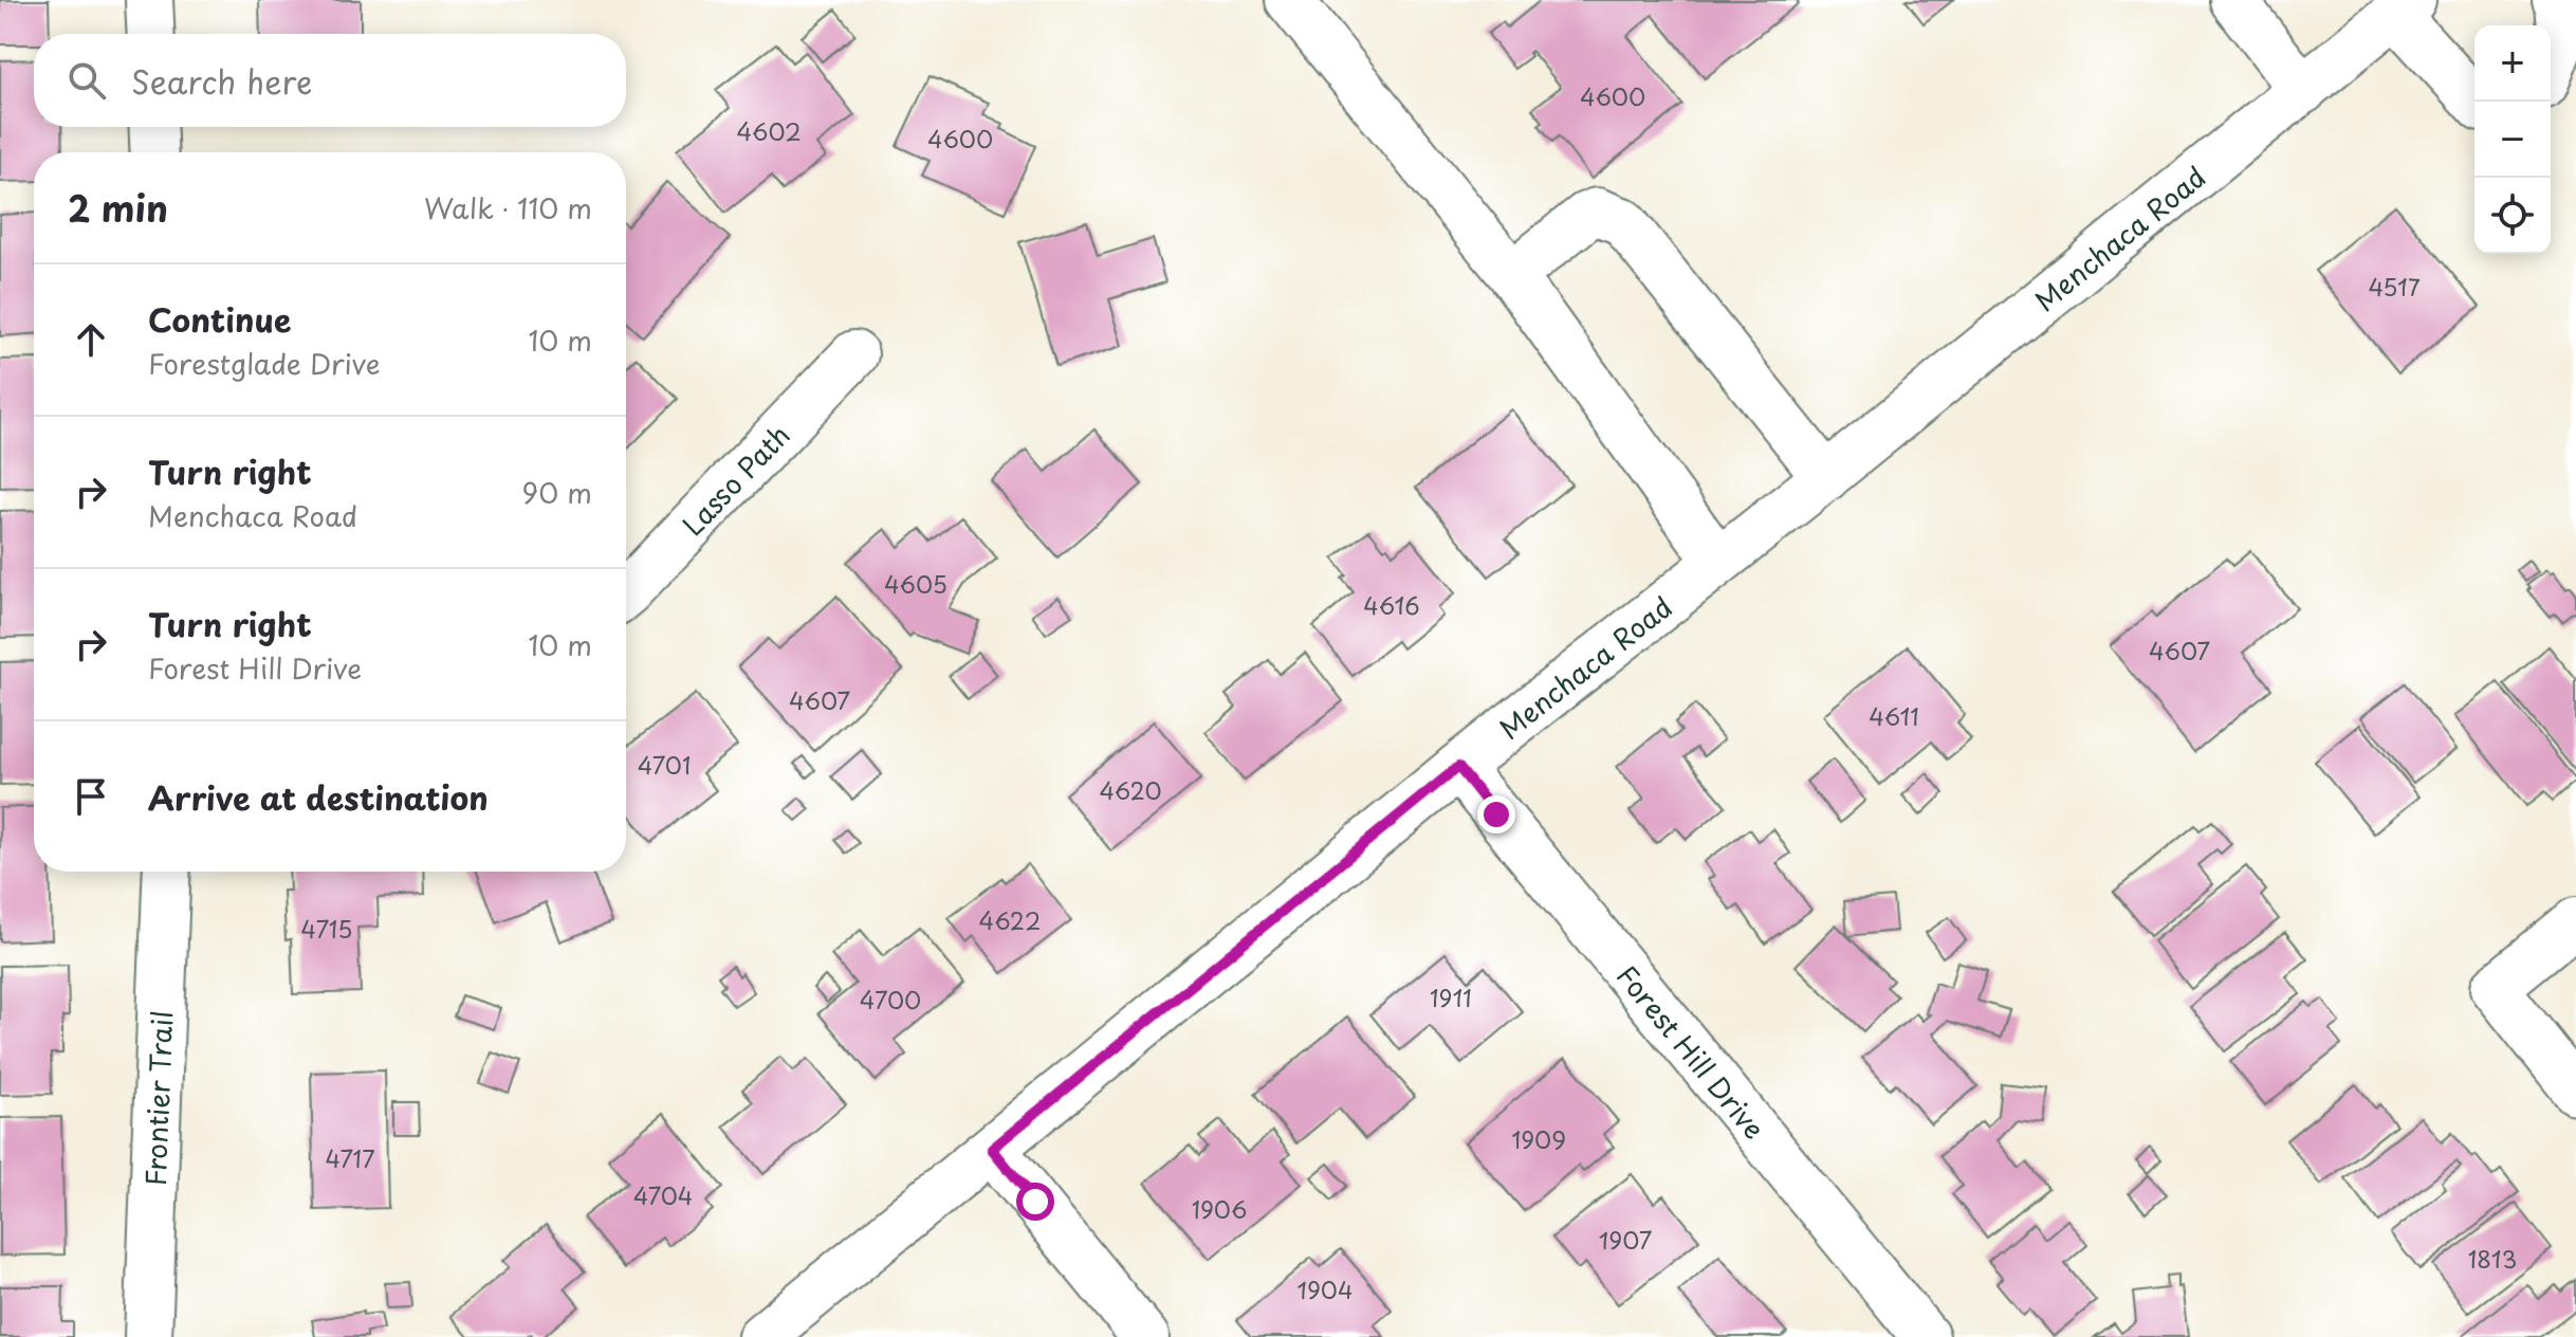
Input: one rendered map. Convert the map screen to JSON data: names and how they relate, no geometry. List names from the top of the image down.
{
  "streets": {
    "street": [
      "Menchaca Road",
      "Lasso Path",
      "Forest Hill Drive",
      "Frontier Trail"
    ]
  },
  "crossings": [
    ["Menchaca Road", "Forest Hill Drive"]
  ],
  "house_numbers": [
    "4600",
    "4602",
    "4600",
    "4517",
    "4605",
    "4616",
    "4607",
    "4607",
    "4611",
    "4701",
    "4620",
    "4622",
    "4715",
    "1911",
    "4700",
    "1909",
    "4717",
    "4704",
    "1906",
    "1907",
    "1813",
    "1904"
  ],
  "page": {
    "map_buttons": ["+", "−"],
    "search": "Search here",
    "heading": ["2 min", "Walk · 110 m"],
    "list": [
      ["Continue", "Forestglade Drive", "10 m"],
      ["Turn right", "Menchaca Road", "90 m"],
      ["Turn right", "Forest Hill Drive", "10 m"],
      "Arrive at destination"
    ]
  }
}
